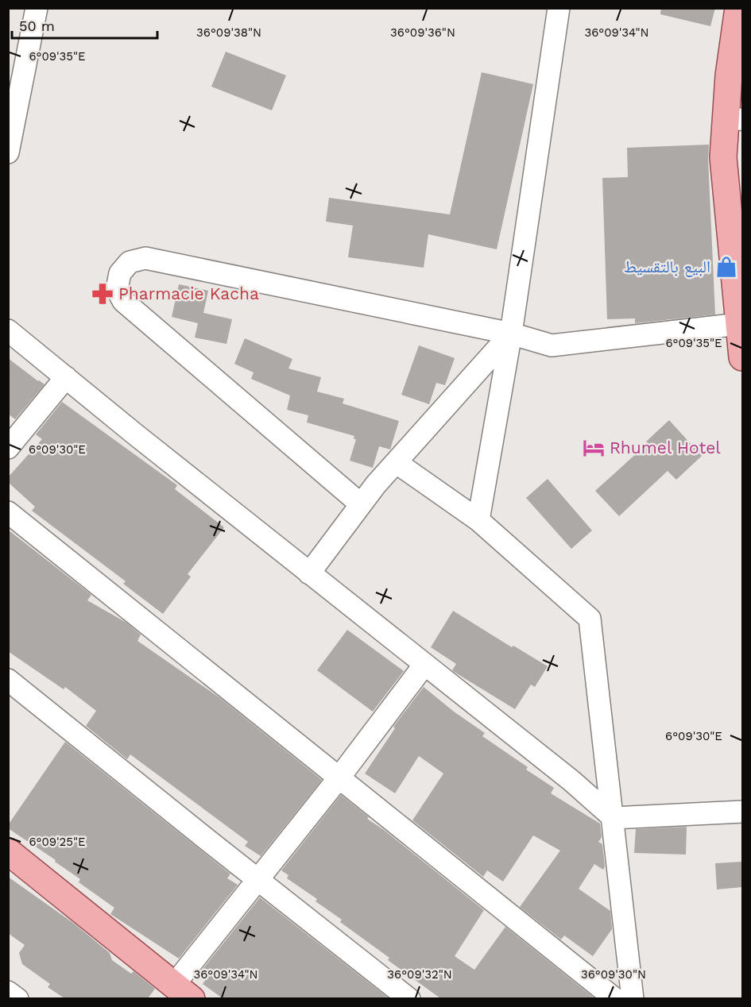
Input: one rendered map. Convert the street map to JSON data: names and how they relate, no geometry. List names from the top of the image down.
{
  "places": {
    "shop": ["البيع بالتقسيط"],
    "pharmacy": ["Pharmacie Kacha"],
    "hotel": ["Rhumel Hotel"]
  },
  "scale_bar": "50 m",
  "coordinates": [
    "36°09'36\"N",
    "36°09'34\"N",
    "36°09'38\"N",
    "6°09'35\"E",
    "6°09'30\"E",
    "6°09'25\"E",
    "36°09'32\"N",
    "36°09'30\"N"
  ]
}
